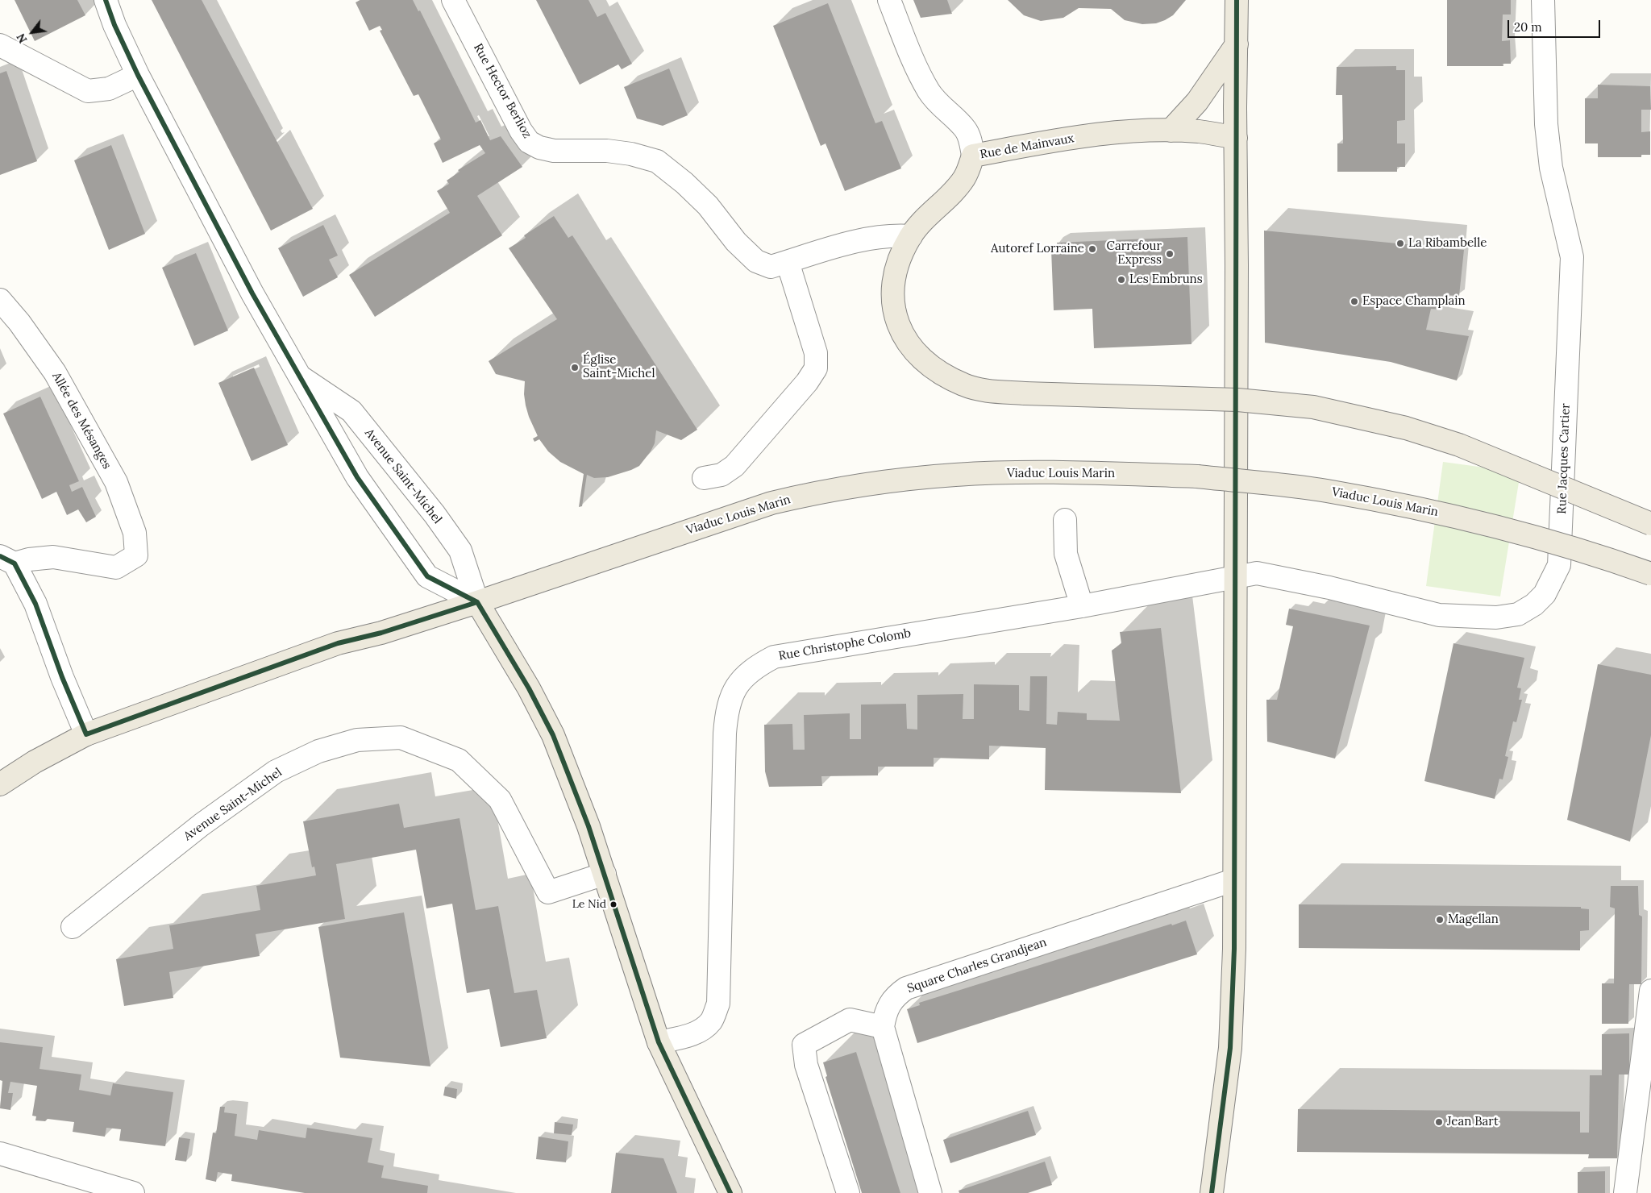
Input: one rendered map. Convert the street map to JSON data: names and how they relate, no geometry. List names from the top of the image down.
{
  "streets": {
    "main road": ["Rue de Mainvaux", "Viaduc Louis Marin", "Avenue Saint-Michel"],
    "street": [
      "Rue Hector Berlioz",
      "Allée des Mésanges",
      "Rue Jacques Cartier",
      "Rue Christophe Colomb",
      "Square Charles Grandjean"
    ]
  },
  "crossings": [
    ["Rue Jacques Cartier", "Rue Christophe Colomb"],
    ["Viaduc Louis Marin", "Avenue Saint-Michel"],
    ["Avenue Saint-Michel", "Rue Christophe Colomb"]
  ],
  "places": [
    "La Ribambelle",
    "Autoref Lorraine",
    "Carrefour Express",
    "Les Embruns",
    "Espace Champlain",
    "Église Saint-Michel",
    "Le Nid",
    "Magellan",
    "Jean Bart"
  ],
  "scale_bar": "20 m",
  "north": "bottom left"
}
